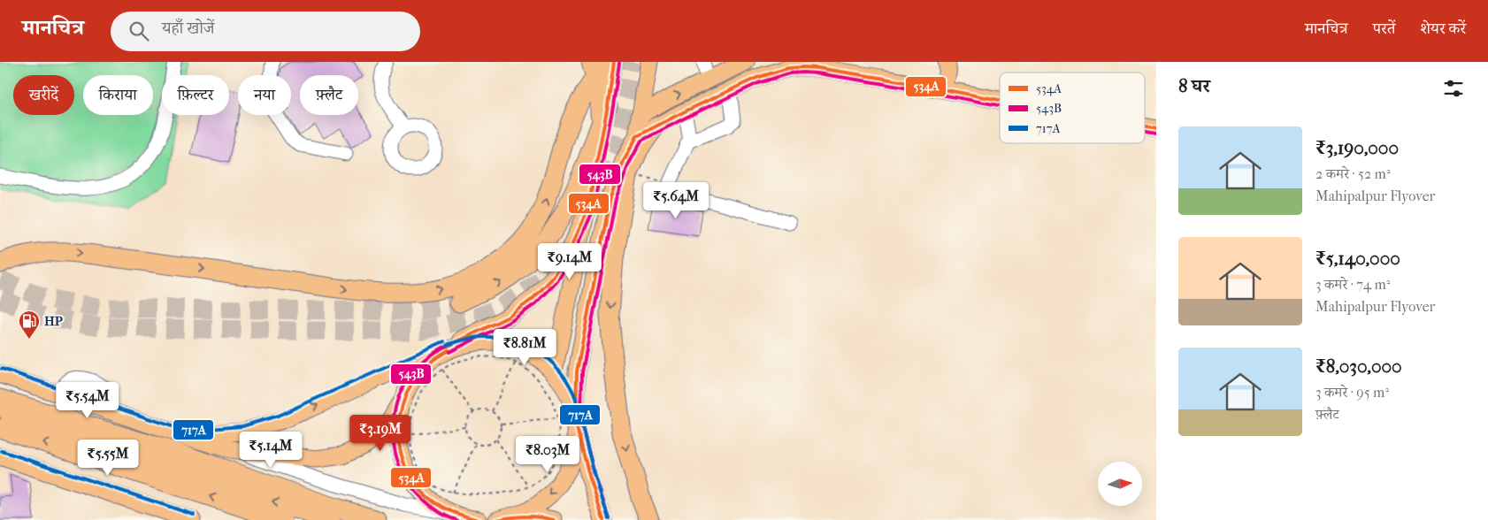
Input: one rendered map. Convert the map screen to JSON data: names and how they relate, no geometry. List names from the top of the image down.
{
  "places": {
    "fuel station": ["HP"]
  },
  "lines": ["transit line 534A", "transit line 543B", "transit line 717A"],
  "legend": ["534A", "543B", "717A"],
  "north": "right",
  "page": {
    "header": "मानचित्र",
    "search": "यहाँ खोजें",
    "nav": ["मानचित्र", "परतें", "शेयर करें"],
    "heading": "8 घर",
    "chip": [
      "खरीदें",
      "किराया",
      "फ़िल्टर",
      "नया",
      "फ़्लैट"
    ],
    "list": [
      {
        "name": "₹3,190,000",
        "note": "2 कमरे · 52 m² · Mahipalpur Flyover"
      },
      {
        "name": "₹5,140,000",
        "note": "3 कमरे · 74 m² · Mahipalpur Flyover"
      },
      {
        "name": "₹8,030,000",
        "note": "3 कमरे · 95 m² · फ़्लैट"
      }
    ],
    "price": [
      "₹5.64M",
      "₹9.14M",
      "₹8.81M",
      "₹5.54M",
      "₹3.19M",
      "₹5.14M",
      "₹8.03M",
      "₹5.55M"
    ]
  }
}
